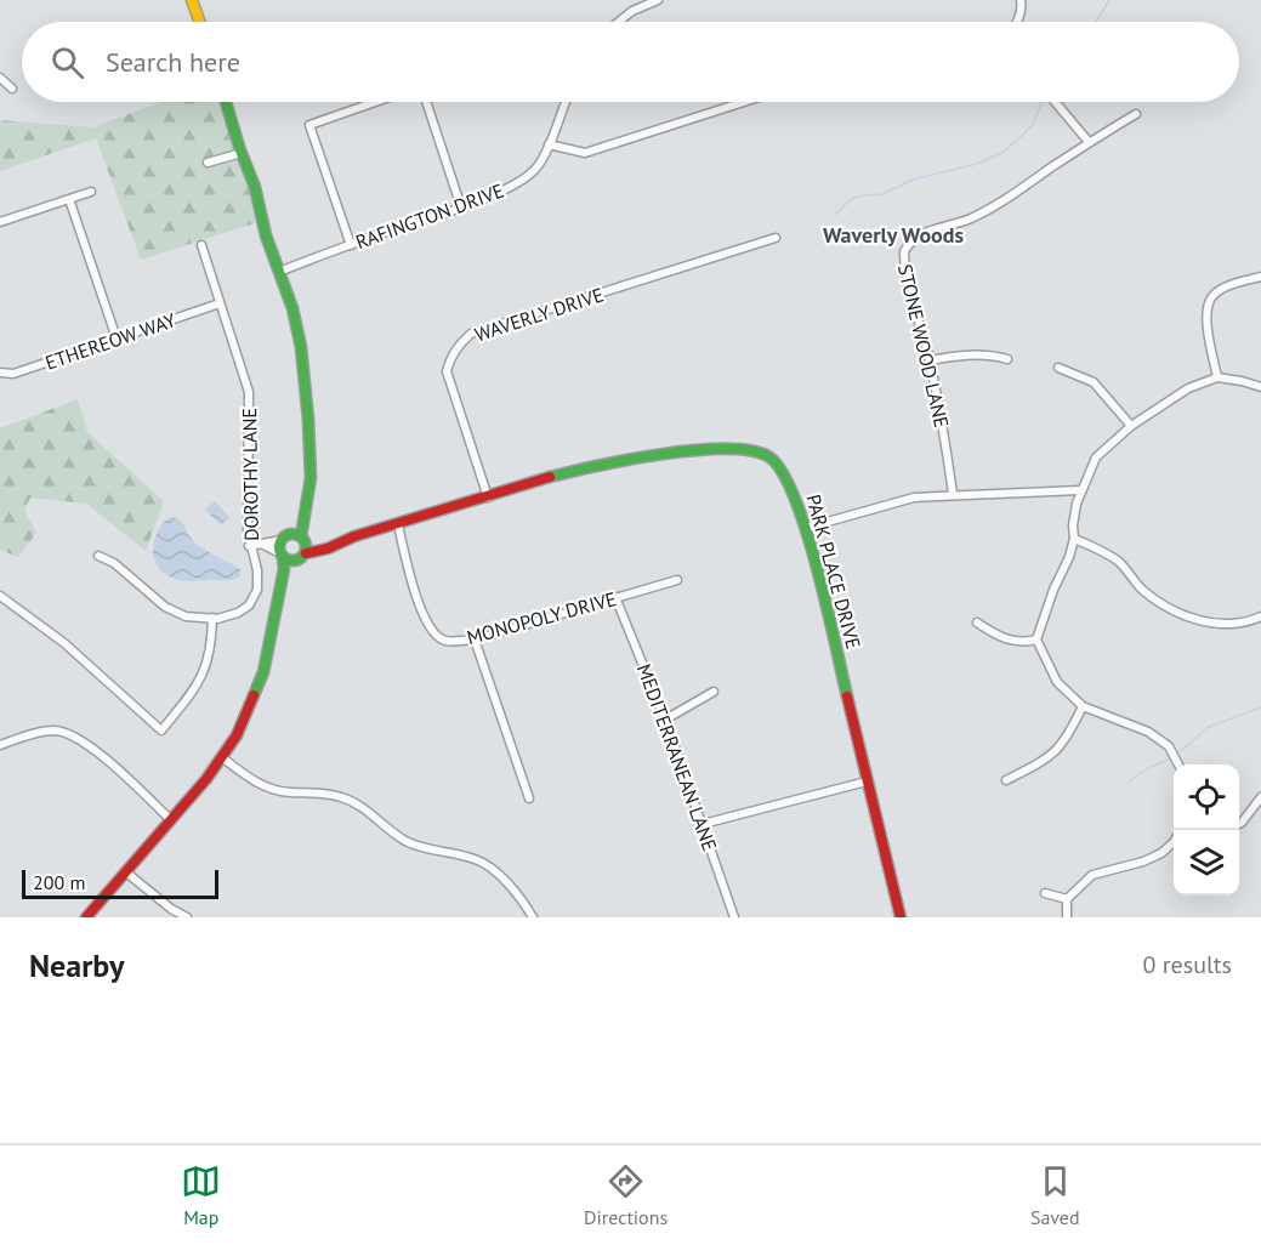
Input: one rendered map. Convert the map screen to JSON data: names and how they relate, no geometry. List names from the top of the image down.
{
  "streets": {
    "street": [
      "RAFINGTON DRIVE",
      "WAVERLY DRIVE",
      "ETHEREOW WAY",
      "STONE WOOD LANE",
      "DOROTHY LANE",
      "PARK PLACE DRIVE",
      "MONOPOLY DRIVE",
      "MEDITERRANEAN LANE"
    ]
  },
  "crossings": [
    ["WAVERLY DRIVE", "PARK PLACE DRIVE"],
    ["ETHEREOW WAY", "DOROTHY LANE"],
    ["DOROTHY LANE", "PARK PLACE DRIVE"],
    ["PARK PLACE DRIVE", "MONOPOLY DRIVE"],
    ["MONOPOLY DRIVE", "MEDITERRANEAN LANE"]
  ],
  "districts": ["Waverly Woods"],
  "scale_bar": "200 m",
  "page": {
    "search": "Search here",
    "scale": "200 m",
    "heading": ["Nearby", "0 results"],
    "nav": ["Map", "Directions", "Saved"]
  }
}
